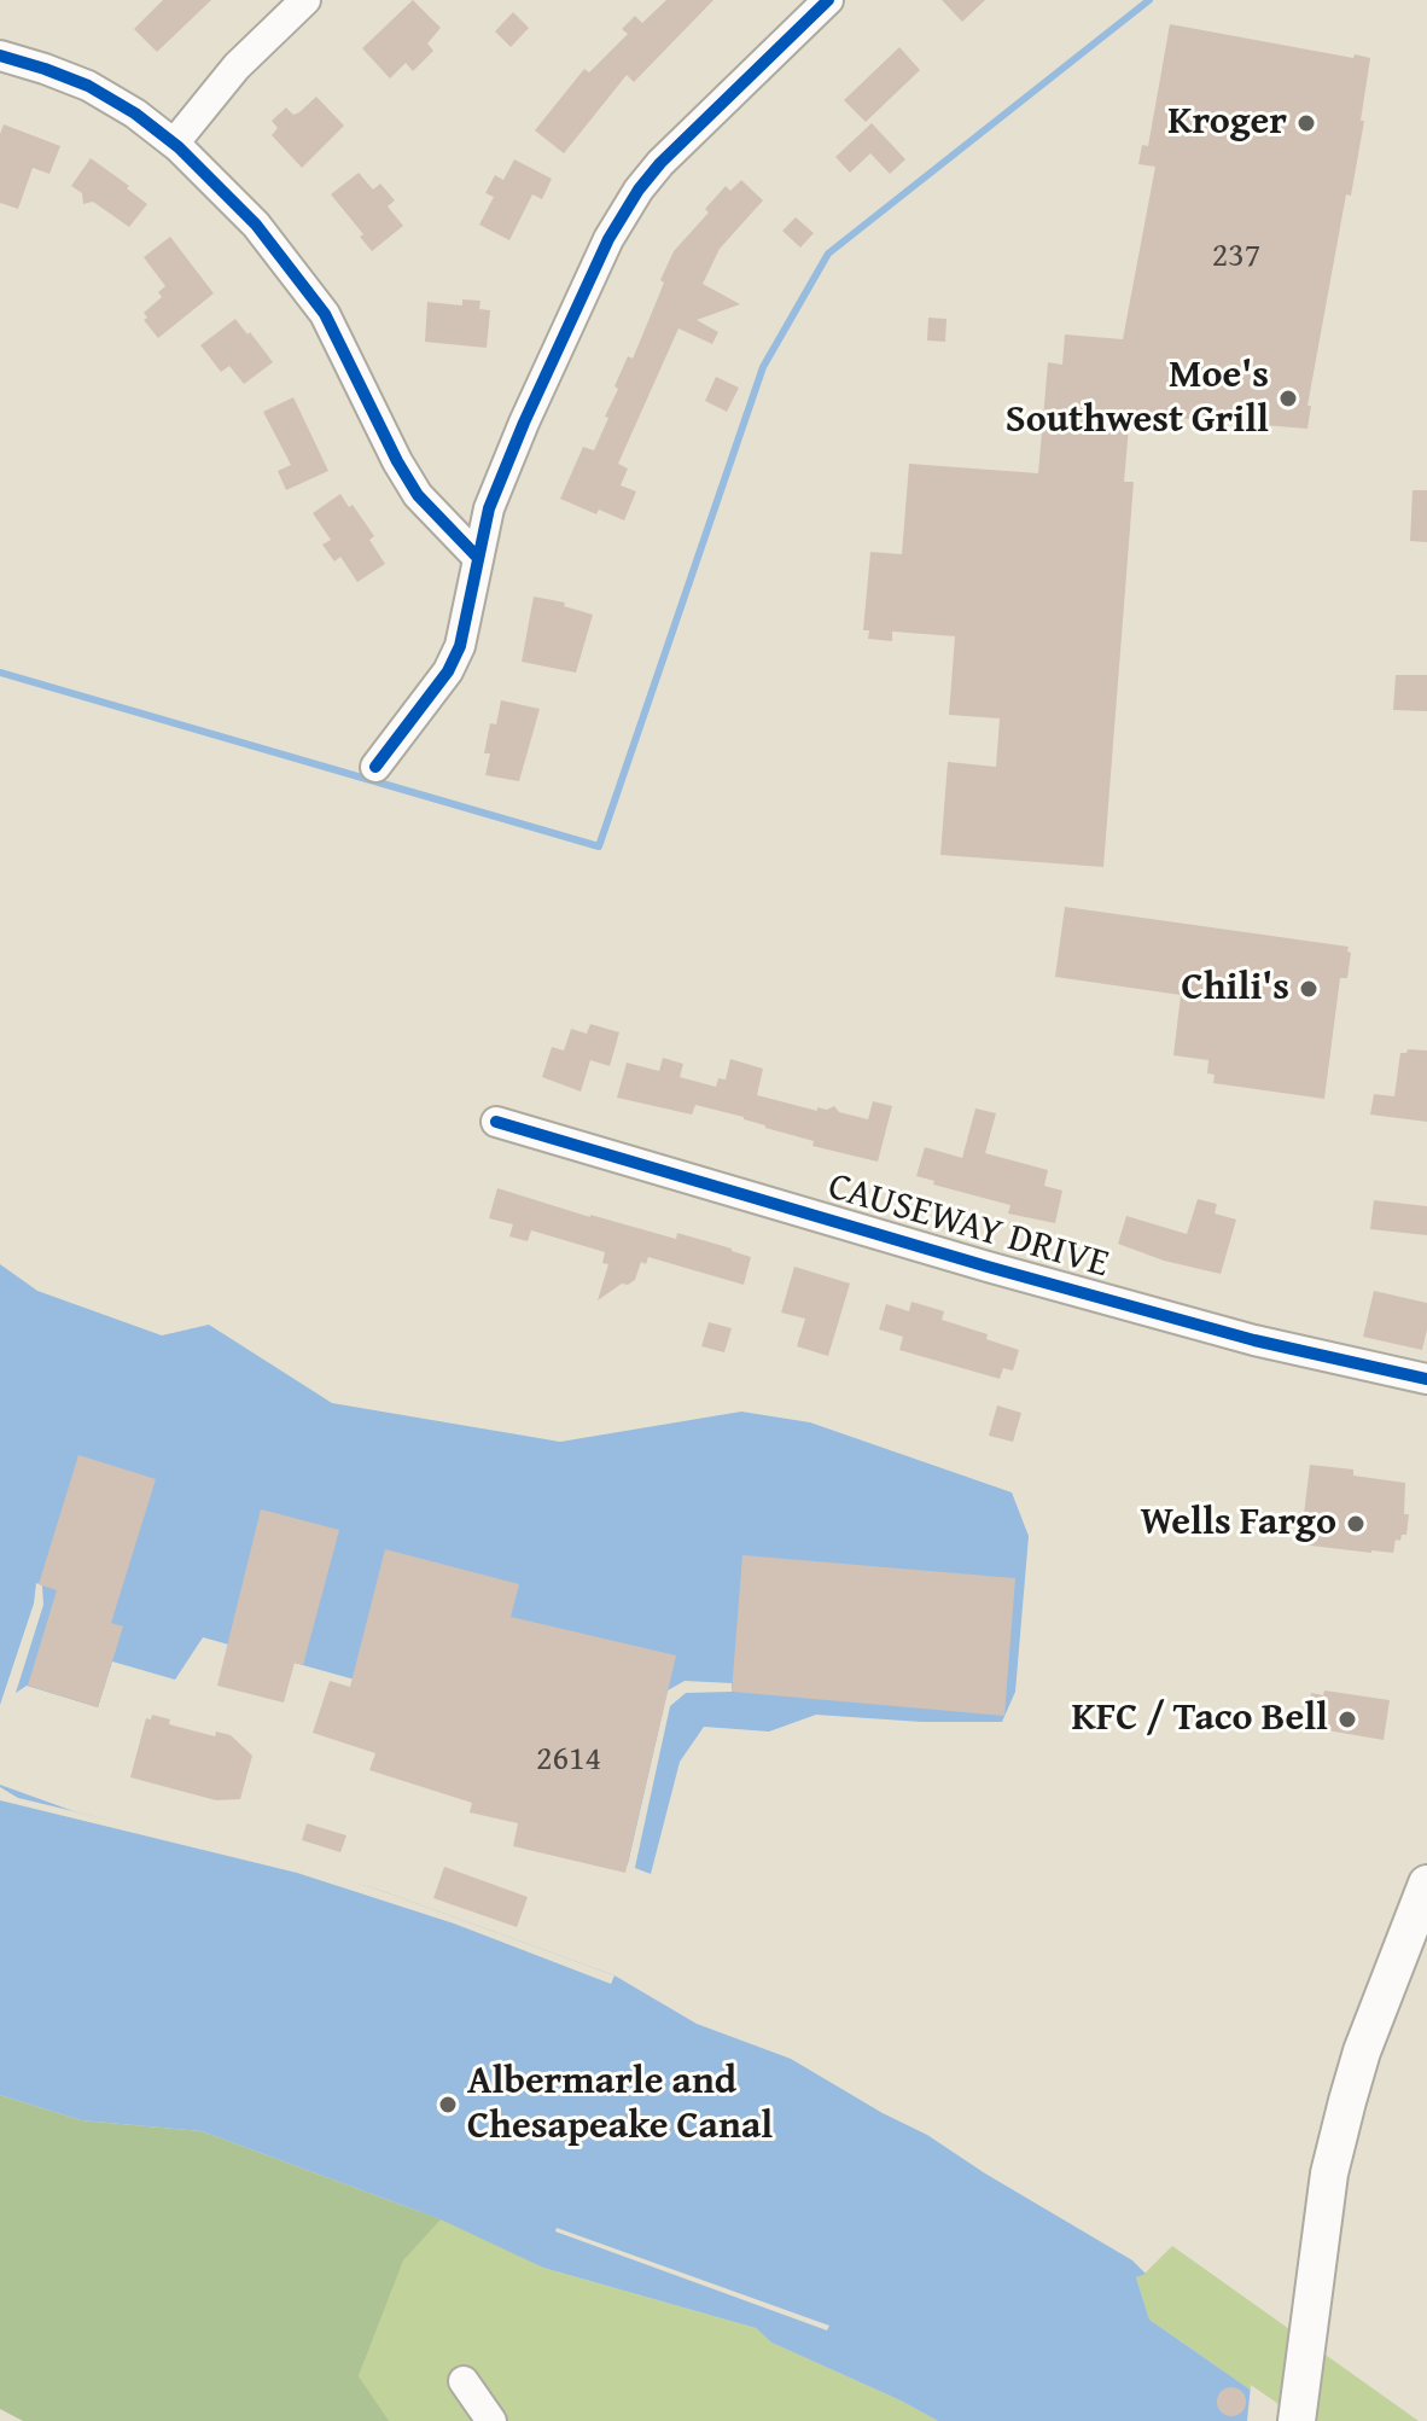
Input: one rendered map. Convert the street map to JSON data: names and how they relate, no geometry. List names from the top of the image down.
{
  "streets": {
    "street": ["CAUSEWAY DRIVE"]
  },
  "places": [
    "Kroger",
    "Moe's Southwest Grill",
    "Chili's",
    "Wells Fargo",
    "KFC / Taco Bell",
    "Albermarle and Chesapeake Canal"
  ],
  "house_numbers": ["237", "2614"]
}
